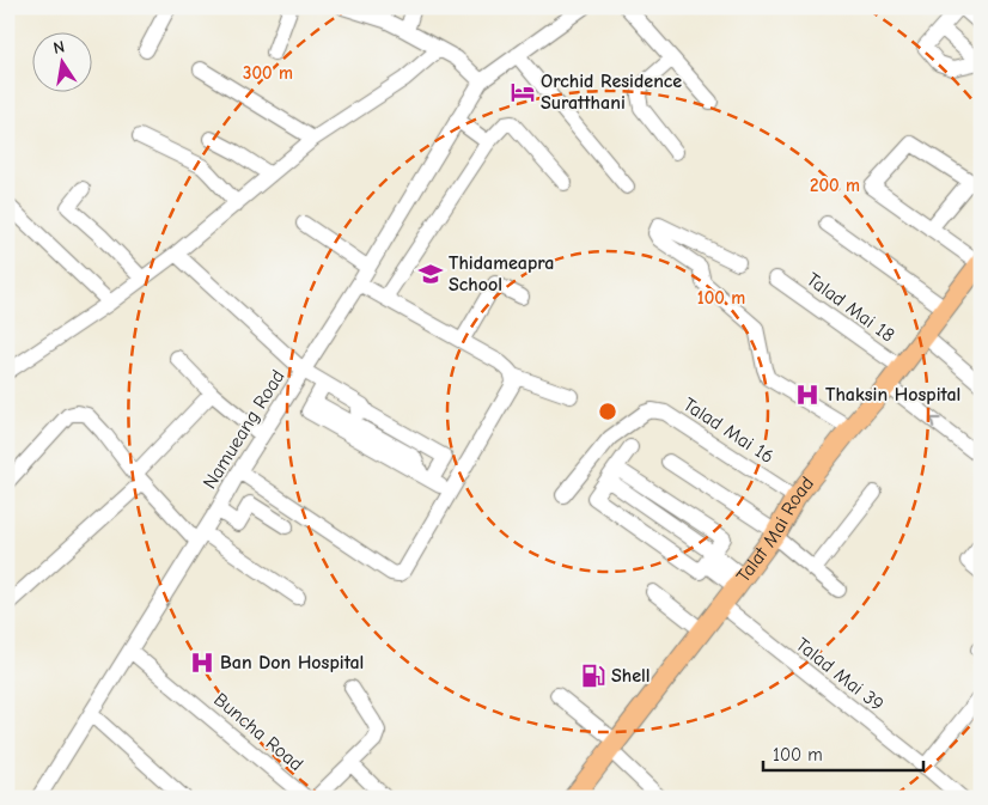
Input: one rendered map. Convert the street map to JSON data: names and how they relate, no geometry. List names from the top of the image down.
{
  "streets": {
    "main road": ["Talat Mai Road"],
    "street": [
      "Talad Mai 18",
      "Namueang Road",
      "Talad Mai 16",
      "Talad Mai 39",
      "Buncha Road"
    ]
  },
  "crossings": [
    ["Talad Mai 18", "Talat Mai Road"],
    ["Namueang Road", "Buncha Road"],
    ["Talad Mai 16", "Talat Mai Road"],
    ["Talat Mai Road", "Talad Mai 39"]
  ],
  "places": {
    "hotel": ["Orchid Residence Suratthani"],
    "school or university": ["Thidameapra School"],
    "hospital": ["Thaksin Hospital", "Ban Don Hospital"],
    "fuel station": ["Shell"]
  },
  "scale_bar": "100 m",
  "north": "top",
  "rings": ["300 m", "200 m", "100 m"]
}
